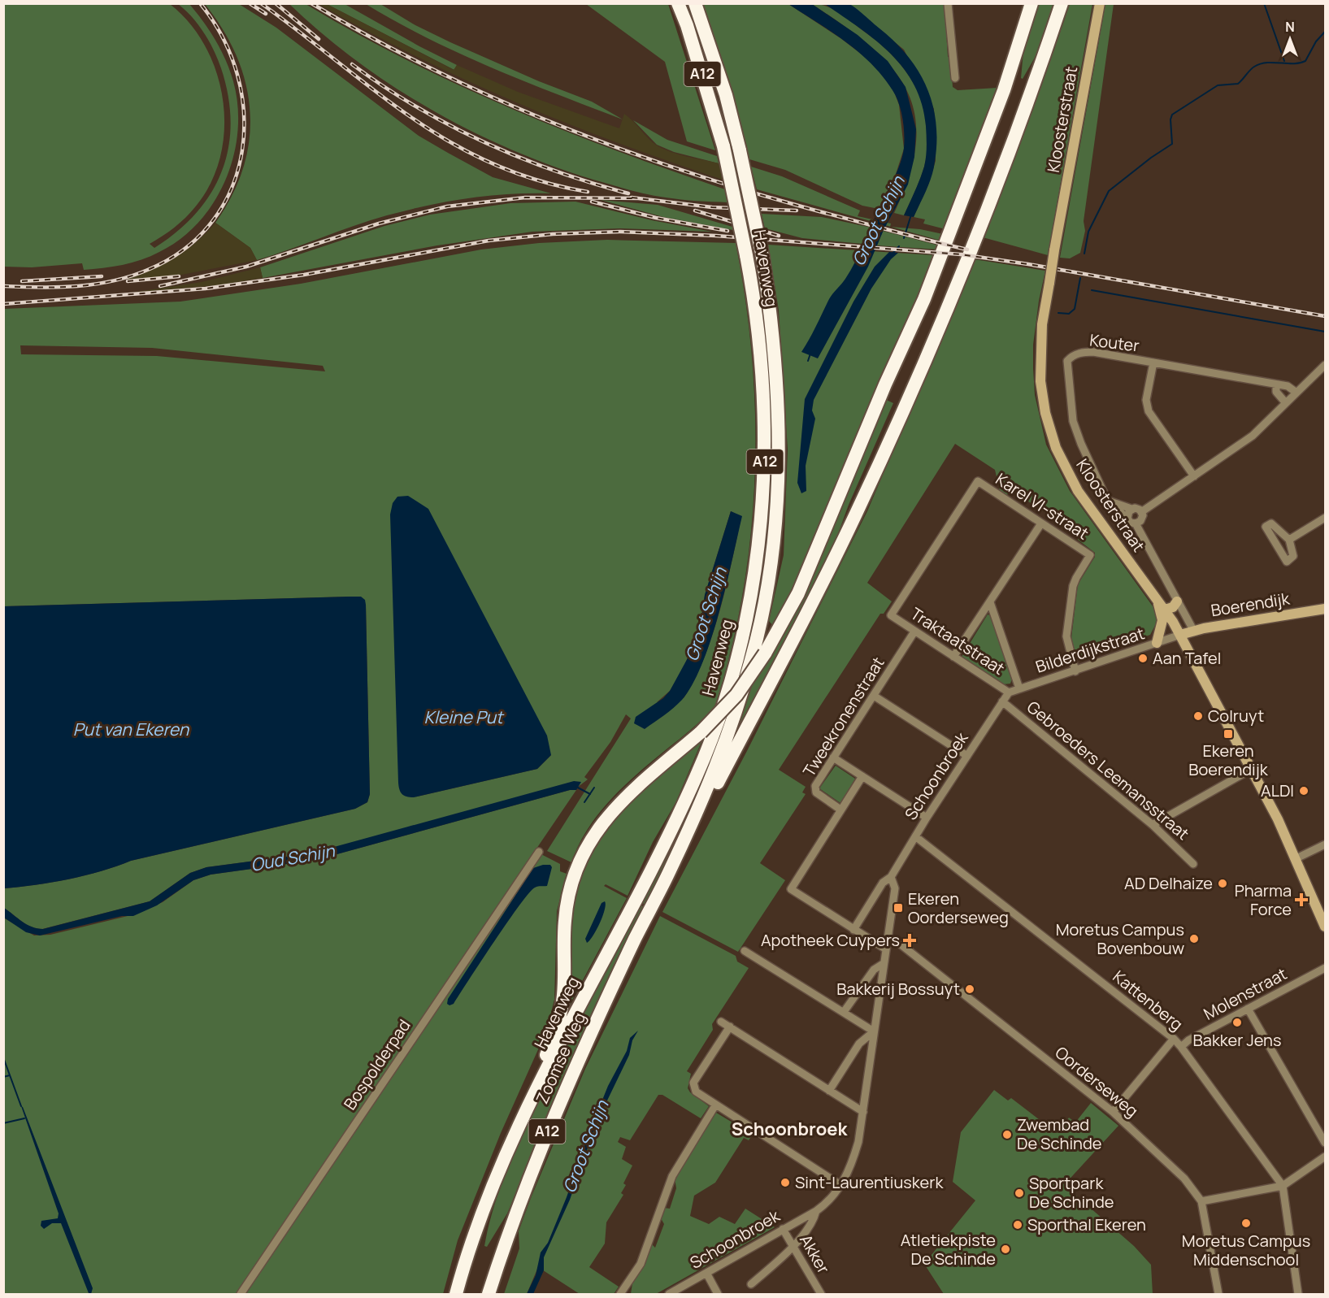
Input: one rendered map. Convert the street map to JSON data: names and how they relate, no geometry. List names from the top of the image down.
{
  "streets": {
    "highway": ["A12", "Havenweg", "Zoomse Weg"],
    "main road": ["Kloosterstraat", "Boerendijk"],
    "street": [
      "Kouter",
      "Karel VI-straat",
      "Traktaatstraat",
      "Bilderdijkstraat",
      "Tweekronenstraat",
      "Gebroeders Leemansstraat",
      "Schoonbroek",
      "Molenstraat",
      "Kattenberg",
      "Bospolderpad",
      "Oorderseweg",
      "Akker"
    ]
  },
  "crossings": [
    ["A12", "Havenweg"],
    ["Kloosterstraat", "Boerendijk"],
    ["Kloosterstraat", "Bilderdijkstraat"],
    ["Havenweg", "Zoomse Weg"],
    ["Karel VI-straat", "Traktaatstraat"],
    ["Karel VI-straat", "Bilderdijkstraat"],
    ["Boerendijk", "Bilderdijkstraat"],
    ["Traktaatstraat", "Bilderdijkstraat"],
    ["Traktaatstraat", "Tweekronenstraat"],
    ["Traktaatstraat", "Schoonbroek"],
    ["Bilderdijkstraat", "Schoonbroek"],
    ["Gebroeders Leemansstraat", "Schoonbroek"],
    ["Schoonbroek", "Kattenberg"],
    ["Schoonbroek", "Oorderseweg"],
    ["Schoonbroek", "Akker"],
    ["Molenstraat", "Kattenberg"]
  ],
  "districts": ["Schoonbroek"],
  "water": [
    "Groot Schijn",
    "Kleine Put",
    "Put van Ekeren",
    "Oud Schijn"
  ],
  "places": {
    "other": [
      "Aan Tafel",
      "Colruyt",
      "ALDI",
      "AD Delhaize",
      "Moretus Campus Bovenbouw",
      "Bakkerij Bossuyt",
      "Bakker Jens",
      "Zwembad De Schinde",
      "Sint-Laurentiuskerk",
      "Sportpark De Schinde",
      "Moretus Campus Middenschool",
      "Sporthal Ekeren",
      "Atletiekpiste De Schinde"
    ],
    "transit": ["Ekeren Boerendijk", "Ekeren Oorderseweg"],
    "health": ["Pharma Force", "Apotheek Cuypers"]
  },
  "north": "top"
}
